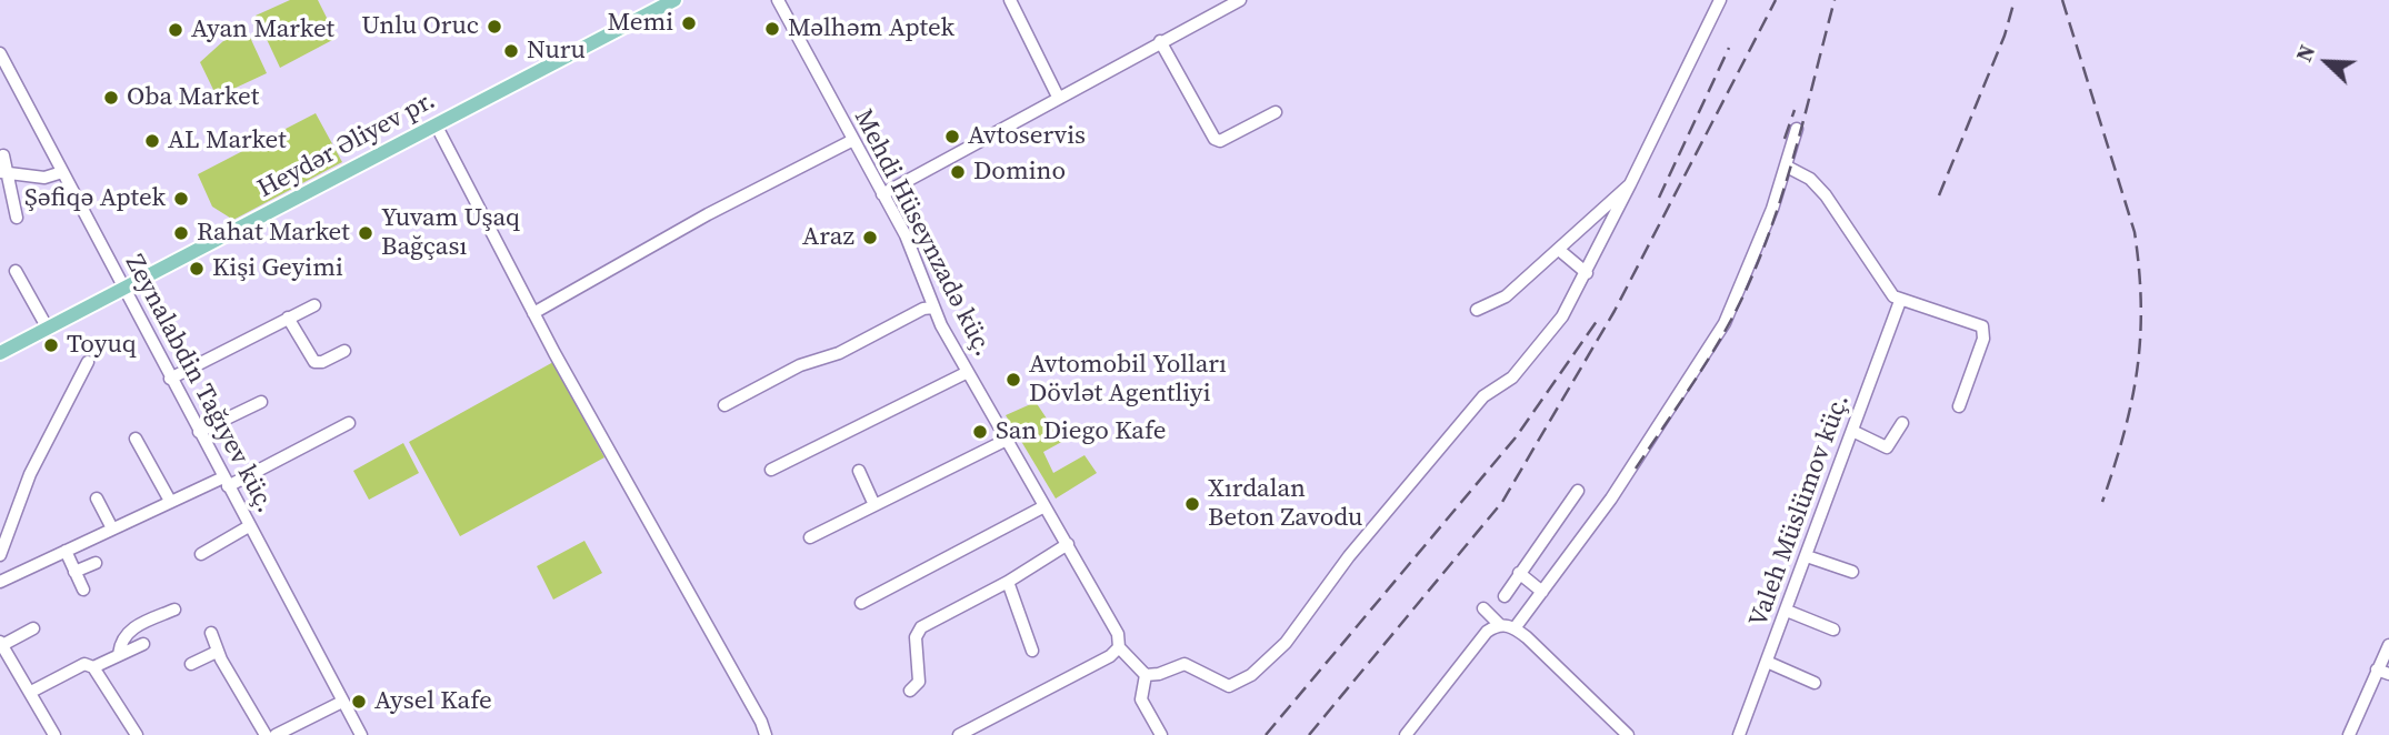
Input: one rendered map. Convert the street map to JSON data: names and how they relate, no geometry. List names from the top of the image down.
{
  "streets": {
    "main road": ["Heydər Əliyev pr."],
    "street": ["Mehdi Hüseynzadə küç.", "Zeynalabdin Tağıyev küç.", "Valeh Müslümov küç."]
  },
  "crossings": [
    ["Heydər Əliyev pr.", "Zeynalabdin Tağıyev küç."]
  ],
  "places": [
    "Memi",
    "Unlu Oruc",
    "Məlhəm Aptek",
    "Ayan Market",
    "Nuru",
    "Oba Market",
    "Avtoservis",
    "AL Market",
    "Domino",
    "Şəfiqə Aptek",
    "Rahat Market",
    "Yuvam Uşaq Bağçası",
    "Araz",
    "Kişi Geyimi",
    "Toyuq",
    "Avtomobil Yolları Dövlət Agentliyi",
    "San Diego Kafe",
    "Xırdalan Beton Zavodu",
    "Aysel Kafe"
  ],
  "north": "top left"
}
